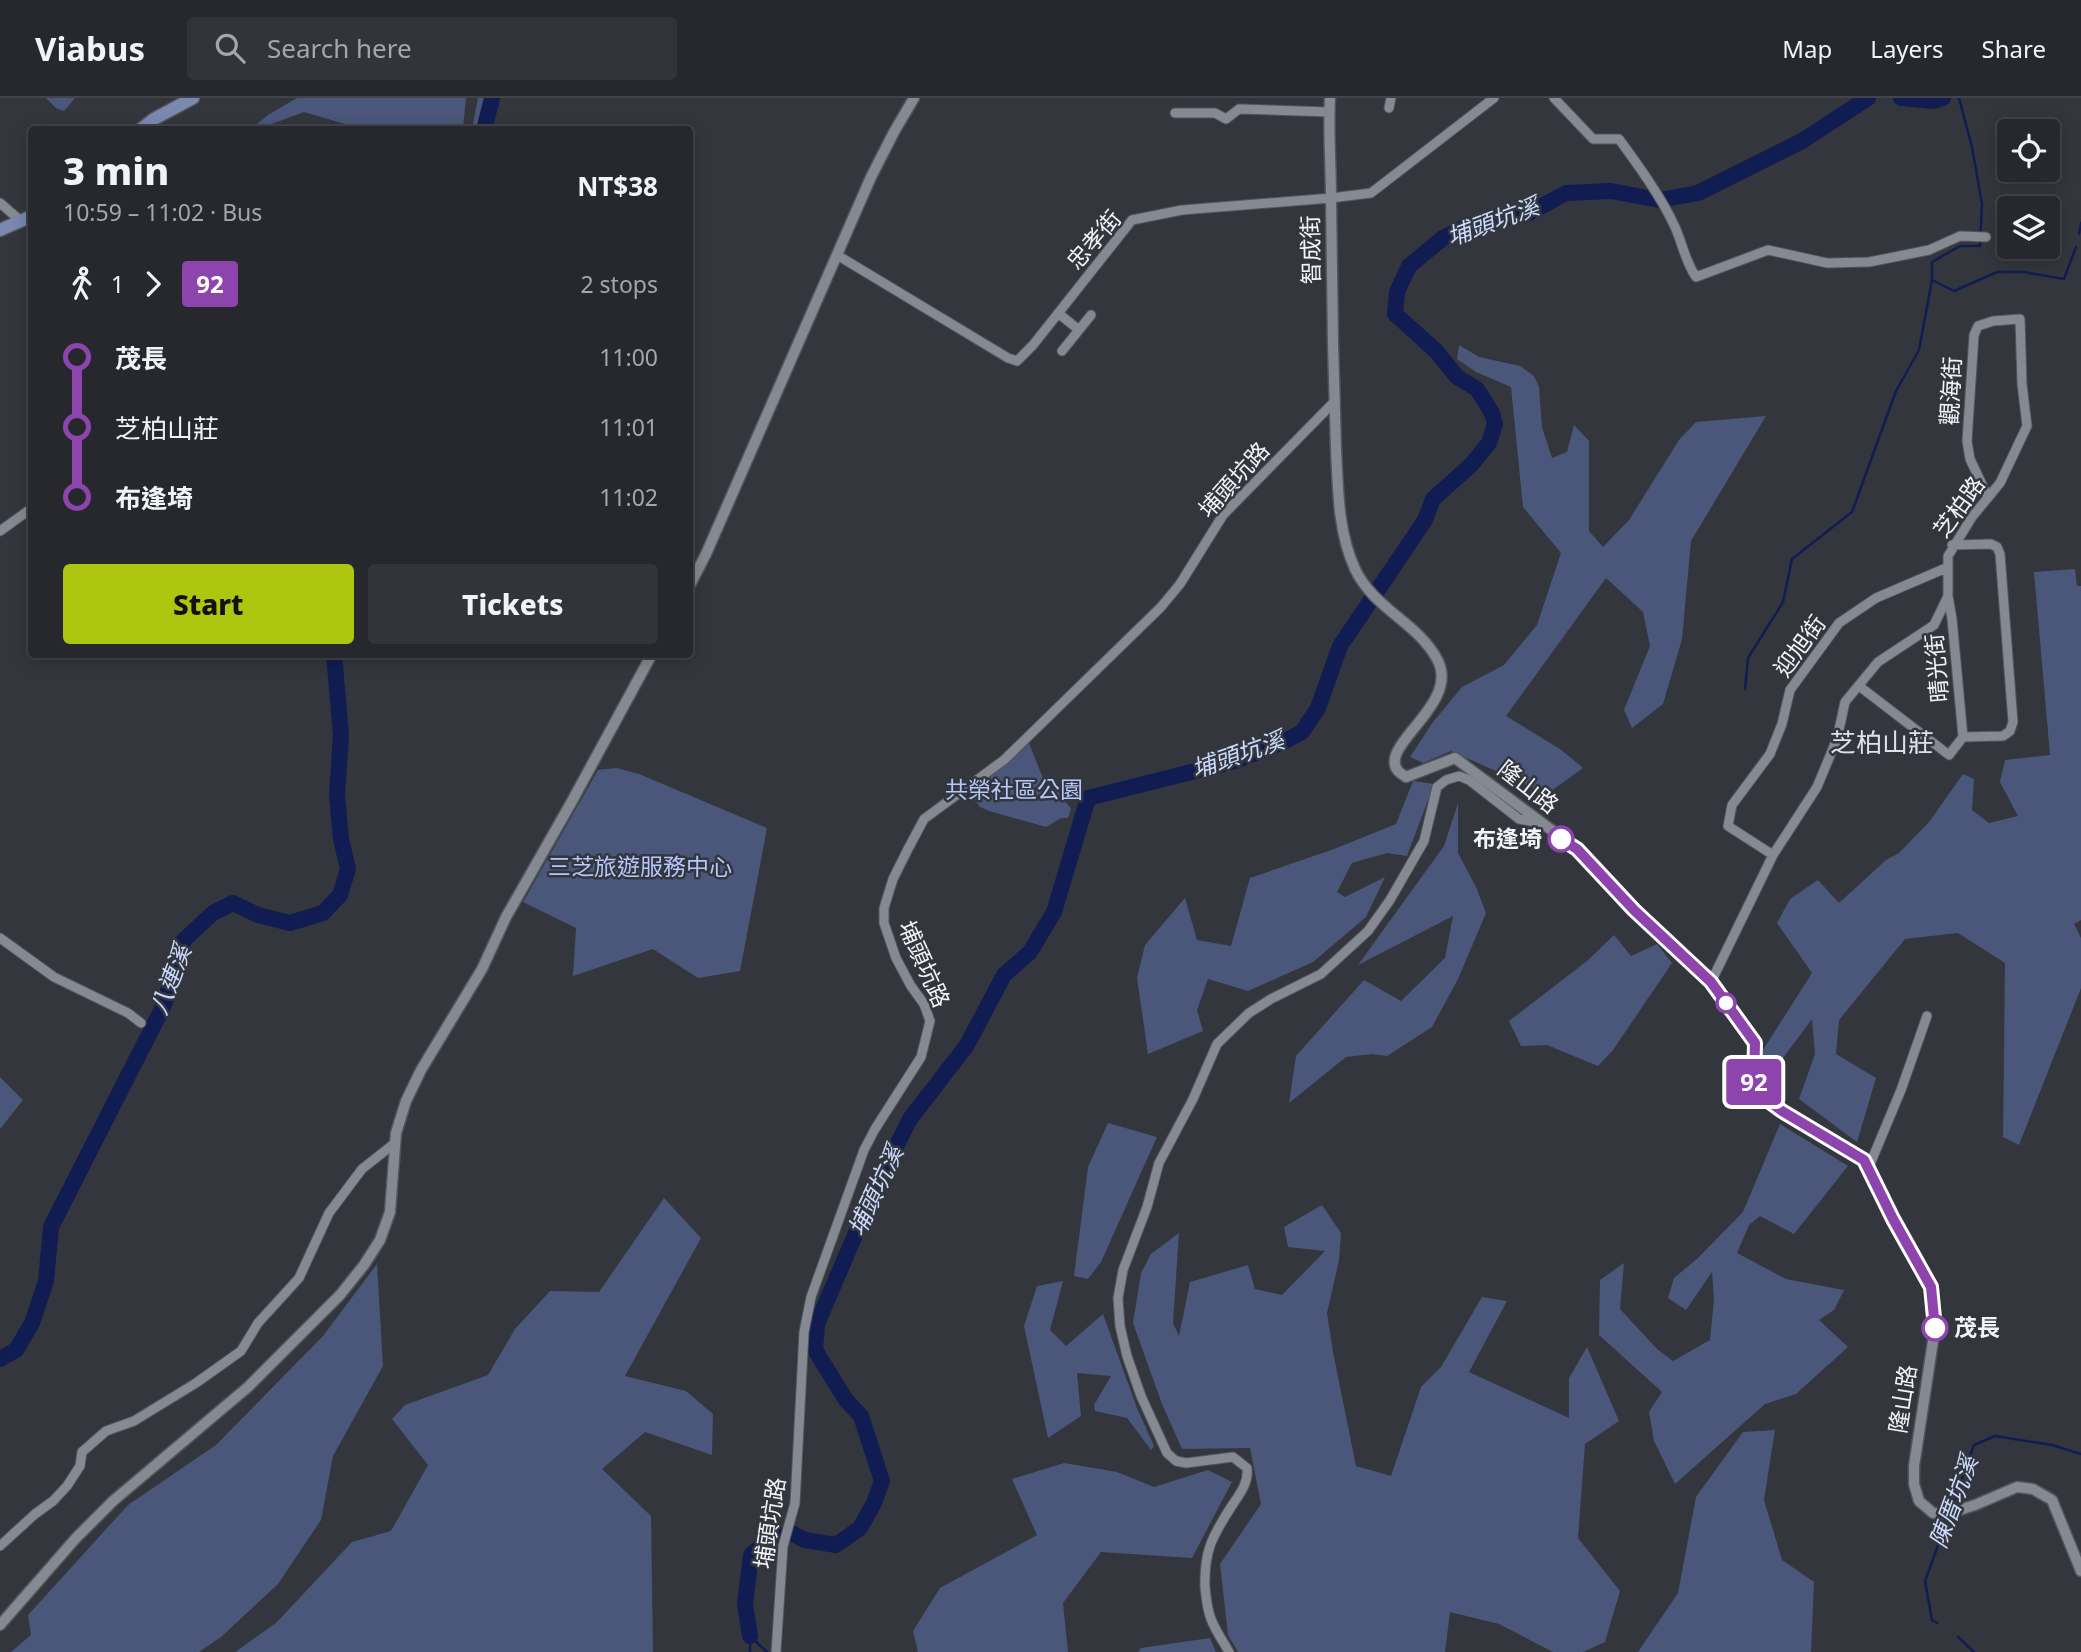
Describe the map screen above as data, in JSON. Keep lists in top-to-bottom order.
{
  "streets": {
    "street": [
      "忠孝街",
      "智成街",
      "觀海街",
      "埔頭坑路",
      "芝柏路",
      "迎旭街",
      "晴光街",
      "隆山路"
    ]
  },
  "crossings": [
    ["忠孝街", "智成街"],
    ["智成街", "埔頭坑路"],
    ["智成街", "隆山路"],
    ["觀海街", "芝柏路"],
    ["埔頭坑路", "隆山路"],
    ["芝柏路", "迎旭街"],
    ["芝柏路", "晴光街"]
  ],
  "districts": ["芝柏山莊"],
  "water": ["埔頭坑溪", "八連溪", "陳厝坑溪"],
  "parks": ["共榮社區公園", "三芝旅遊服務中心"],
  "places": ["布逢埼", "茂長"],
  "lines": ["bus line 92"],
  "page": {
    "header": "Viabus",
    "search": "Search here",
    "nav": ["Map", "Layers", "Share"],
    "on_map": "92",
    "heading": ["3 min", "10:59 – 11:02 · Bus", "NT$38"],
    "legs": ["1", "92", "2 stops"],
    "list": [
      {
        "name": "茂長",
        "value": "11:00"
      },
      {
        "name": "芝柏山莊",
        "value": "11:01"
      },
      {
        "name": "布逢埼",
        "value": "11:02"
      }
    ],
    "buttons": ["Start", "Tickets"]
  }
}
